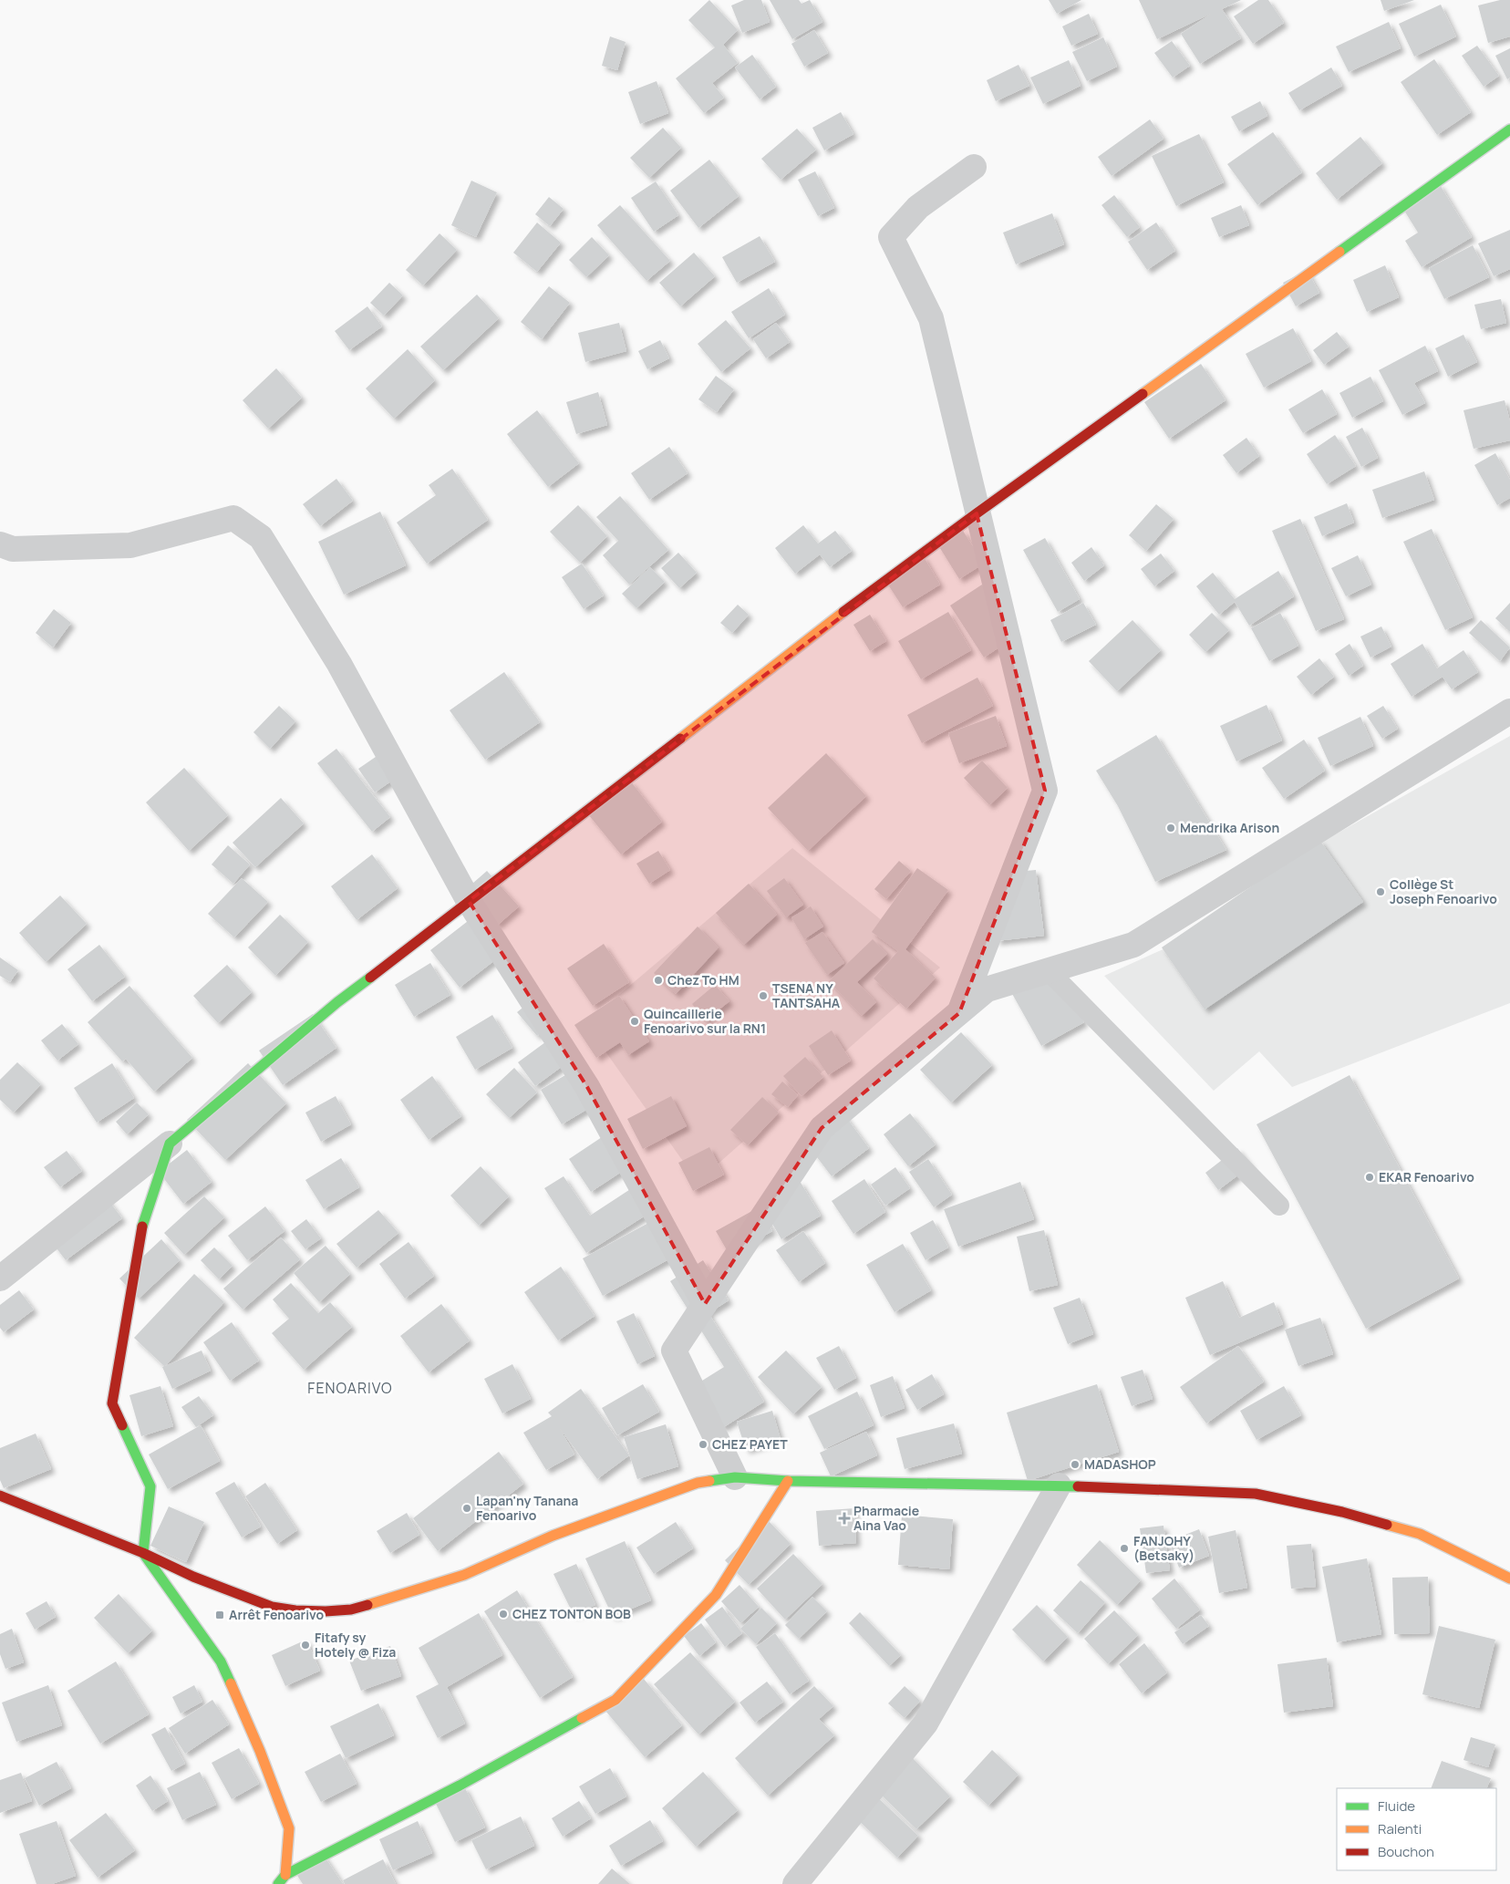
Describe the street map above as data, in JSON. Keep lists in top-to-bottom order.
{
  "districts": ["FENOARIVO"],
  "places": {
    "other": [
      "Mendrika Arison",
      "Collège St Joseph Fenoarivo",
      "Chez To HM",
      "TSENA NY TANTSAHA",
      "Quincaillerie Fenoarivo sur la RN1",
      "EKAR Fenoarivo",
      "CHEZ PAYET",
      "MADASHOP",
      "Lapan'ny Tanana Fenoarivo",
      "FANJOHY (Betsaky)",
      "CHEZ TONTON BOB",
      "Fitafy sy Hotely @ Fiza"
    ],
    "health": ["Pharmacie Aina Vao"],
    "transit": ["Arrêt Fenoarivo"]
  },
  "legend": ["Fluide", "Ralenti", "Bouchon"]
}
